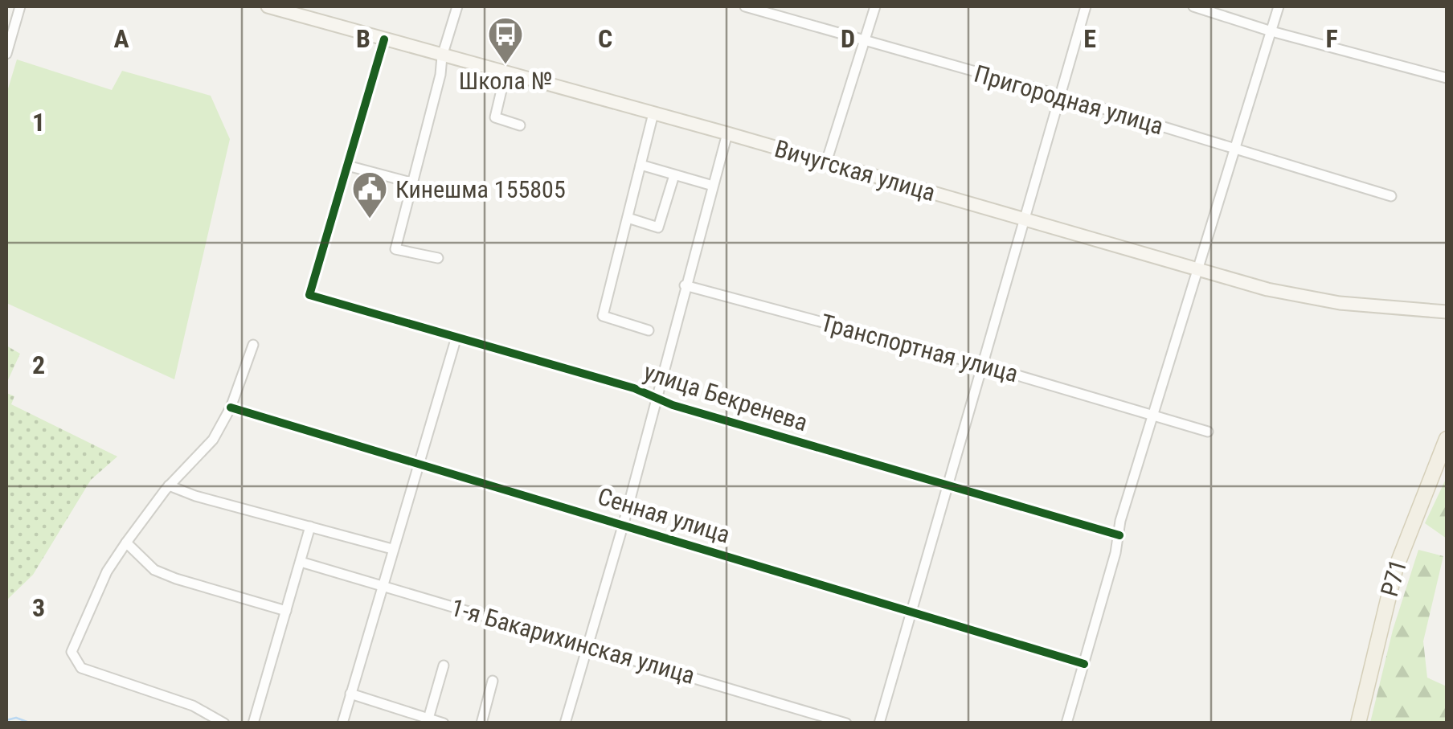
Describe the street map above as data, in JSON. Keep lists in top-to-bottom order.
{
  "streets": {
    "main road": ["Вичугская улица", "Р71"],
    "street": [
      "Пригородная улица",
      "Транспортная улица",
      "улица Бекренева",
      "Сенная улица",
      "1-я Бакарихинская улица"
    ]
  },
  "places": {
    "bus stop": ["Школа №"],
    "public building": ["Кинешма 155805"]
  },
  "grid": {
    "columns": [
      "A",
      "B",
      "C",
      "D",
      "E",
      "F"
    ],
    "rows": ["1", "2", "3"]
  }
}
